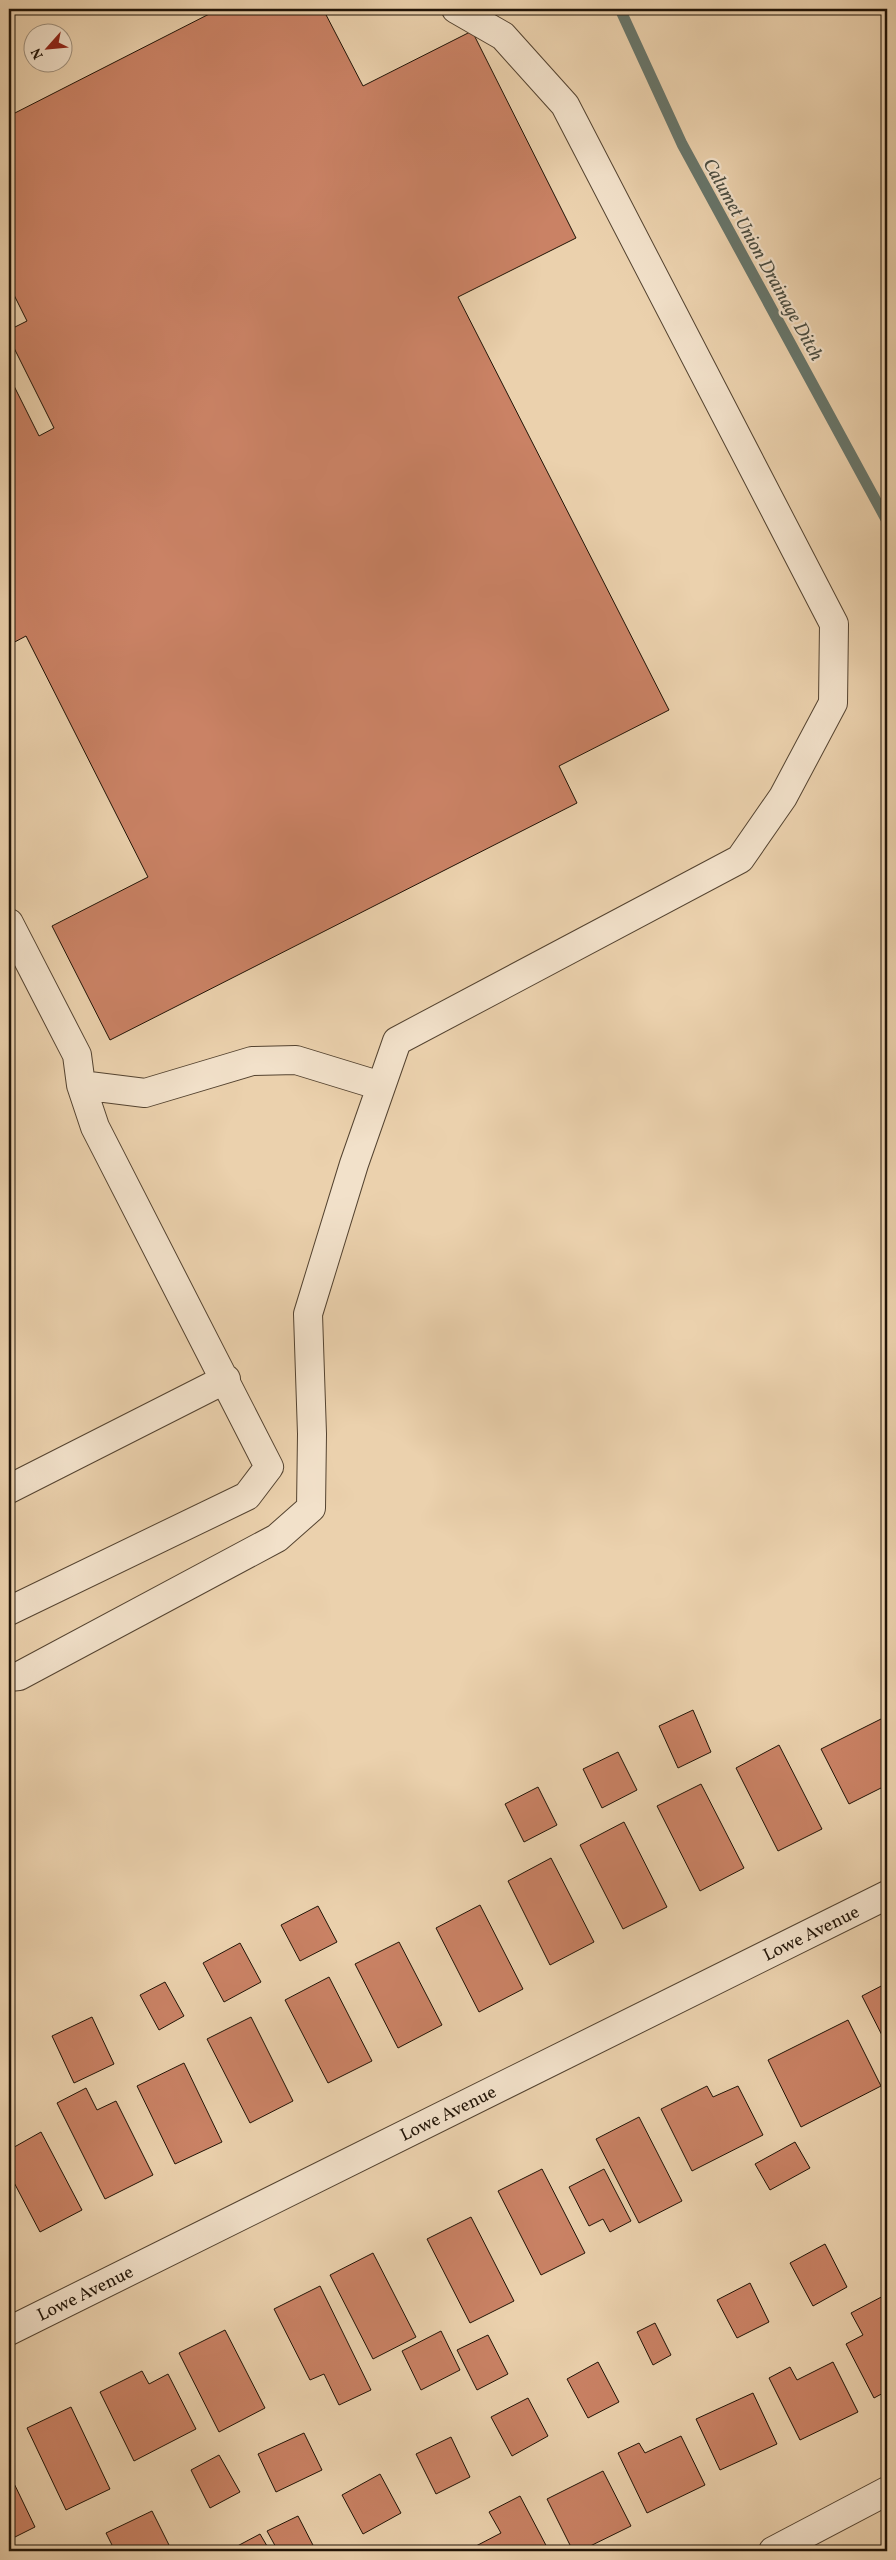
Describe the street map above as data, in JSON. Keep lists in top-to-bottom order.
{
  "streets": {
    "street": ["Lowe Avenue"]
  },
  "water": ["Calumet Union Drainage Ditch"],
  "north": "bottom left"
}
